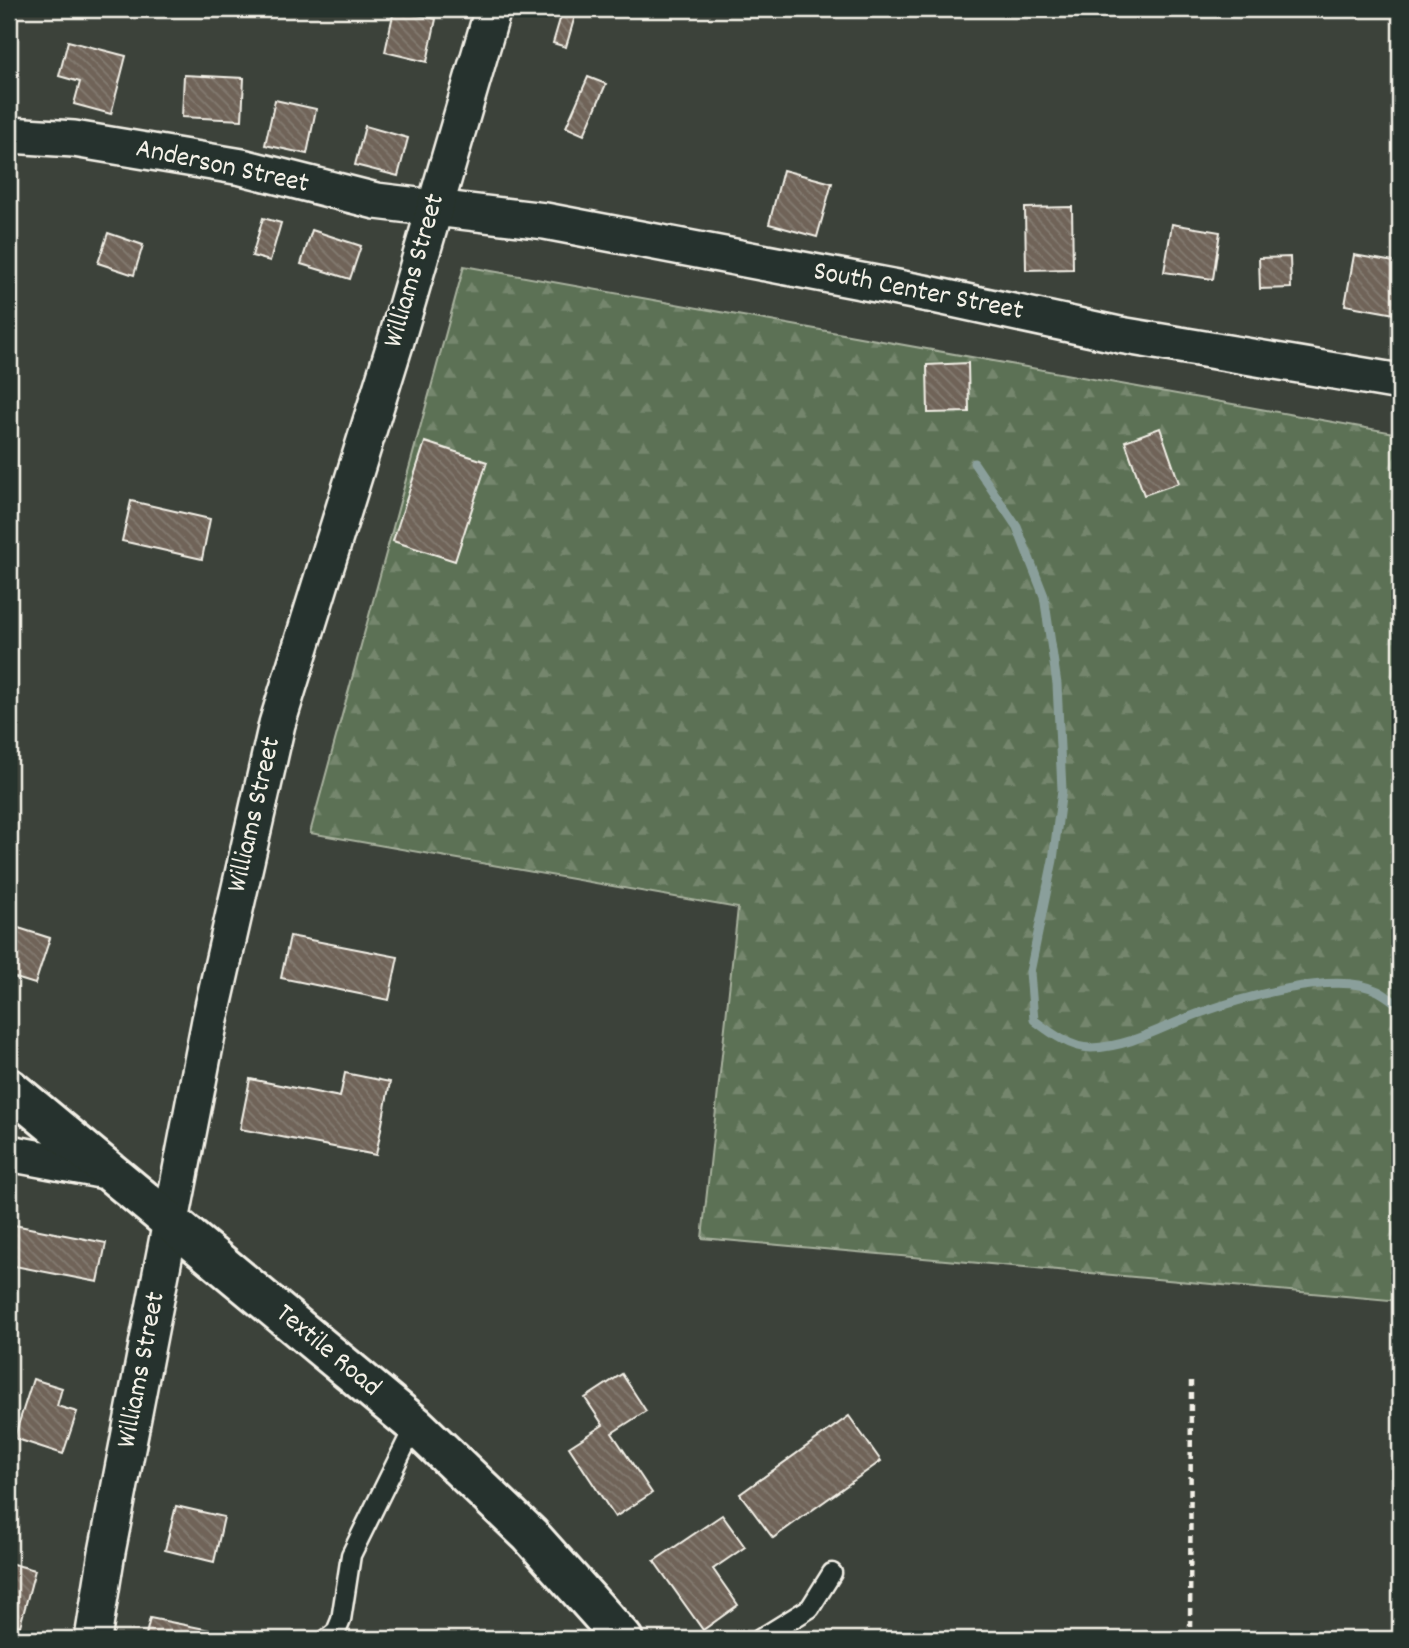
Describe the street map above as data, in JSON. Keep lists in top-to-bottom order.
{
  "streets": {
    "street": [
      "Anderson Street",
      "Williams Street",
      "South Center Street",
      "Textile Road"
    ]
  },
  "crossings": [
    ["Anderson Street", "Williams Street"],
    ["Anderson Street", "South Center Street"],
    ["Williams Street", "South Center Street"],
    ["Williams Street", "Textile Road"]
  ]
}
